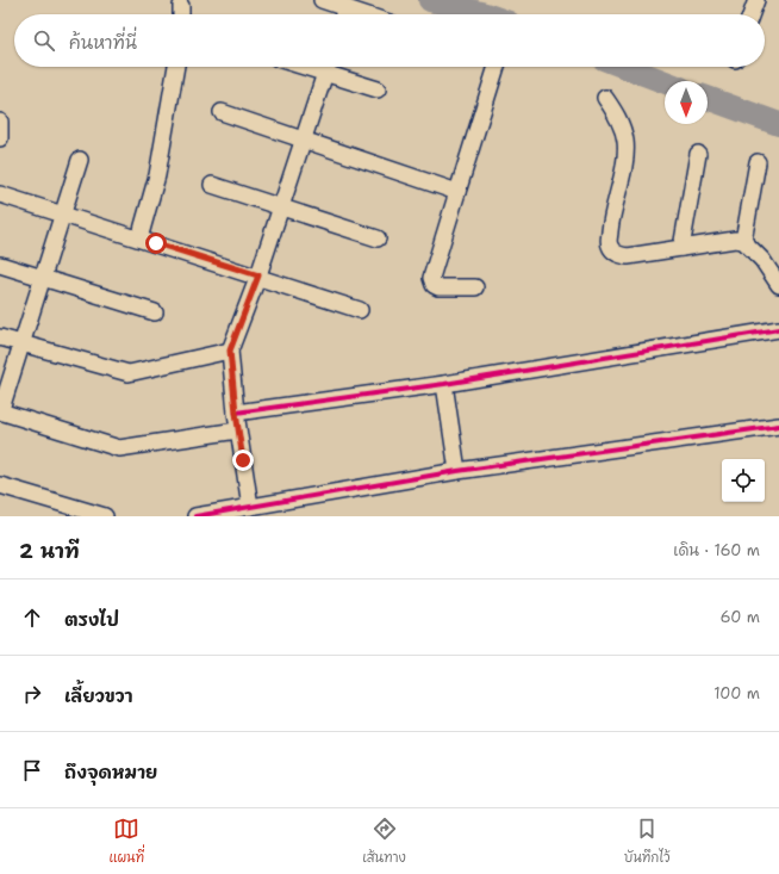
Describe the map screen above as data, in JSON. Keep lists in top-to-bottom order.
{
  "north": "bottom",
  "page": {
    "search": "ค้นหาที่นี่",
    "heading": ["2 นาที", "เดิน · 160 m"],
    "list": [
      ["ตรงไป", "60 m"],
      ["เลี้ยวขวา", "100 m"],
      "ถึงจุดหมาย"
    ],
    "nav": ["แผนที่", "เส้นทาง", "บันทึกไว้"]
  }
}
